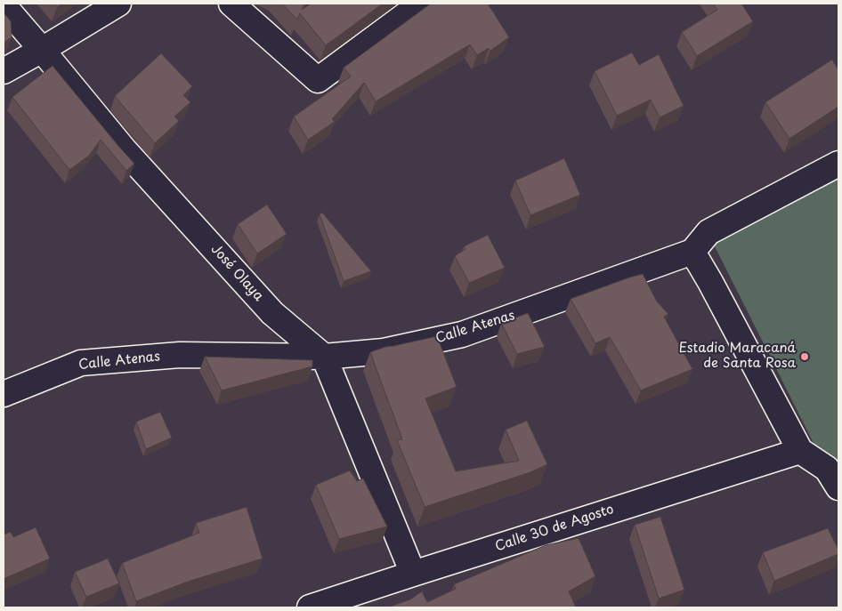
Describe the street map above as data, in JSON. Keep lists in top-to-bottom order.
{
  "streets": {
    "street": ["José Olaya", "Calle Atenas", "Calle 30 de Agosto"]
  },
  "crossings": [
    ["José Olaya", "Calle Atenas"],
    ["José Olaya", "Calle 30 de Agosto"]
  ],
  "places": ["Estadio Maracaná de Santa Rosa"]
}
